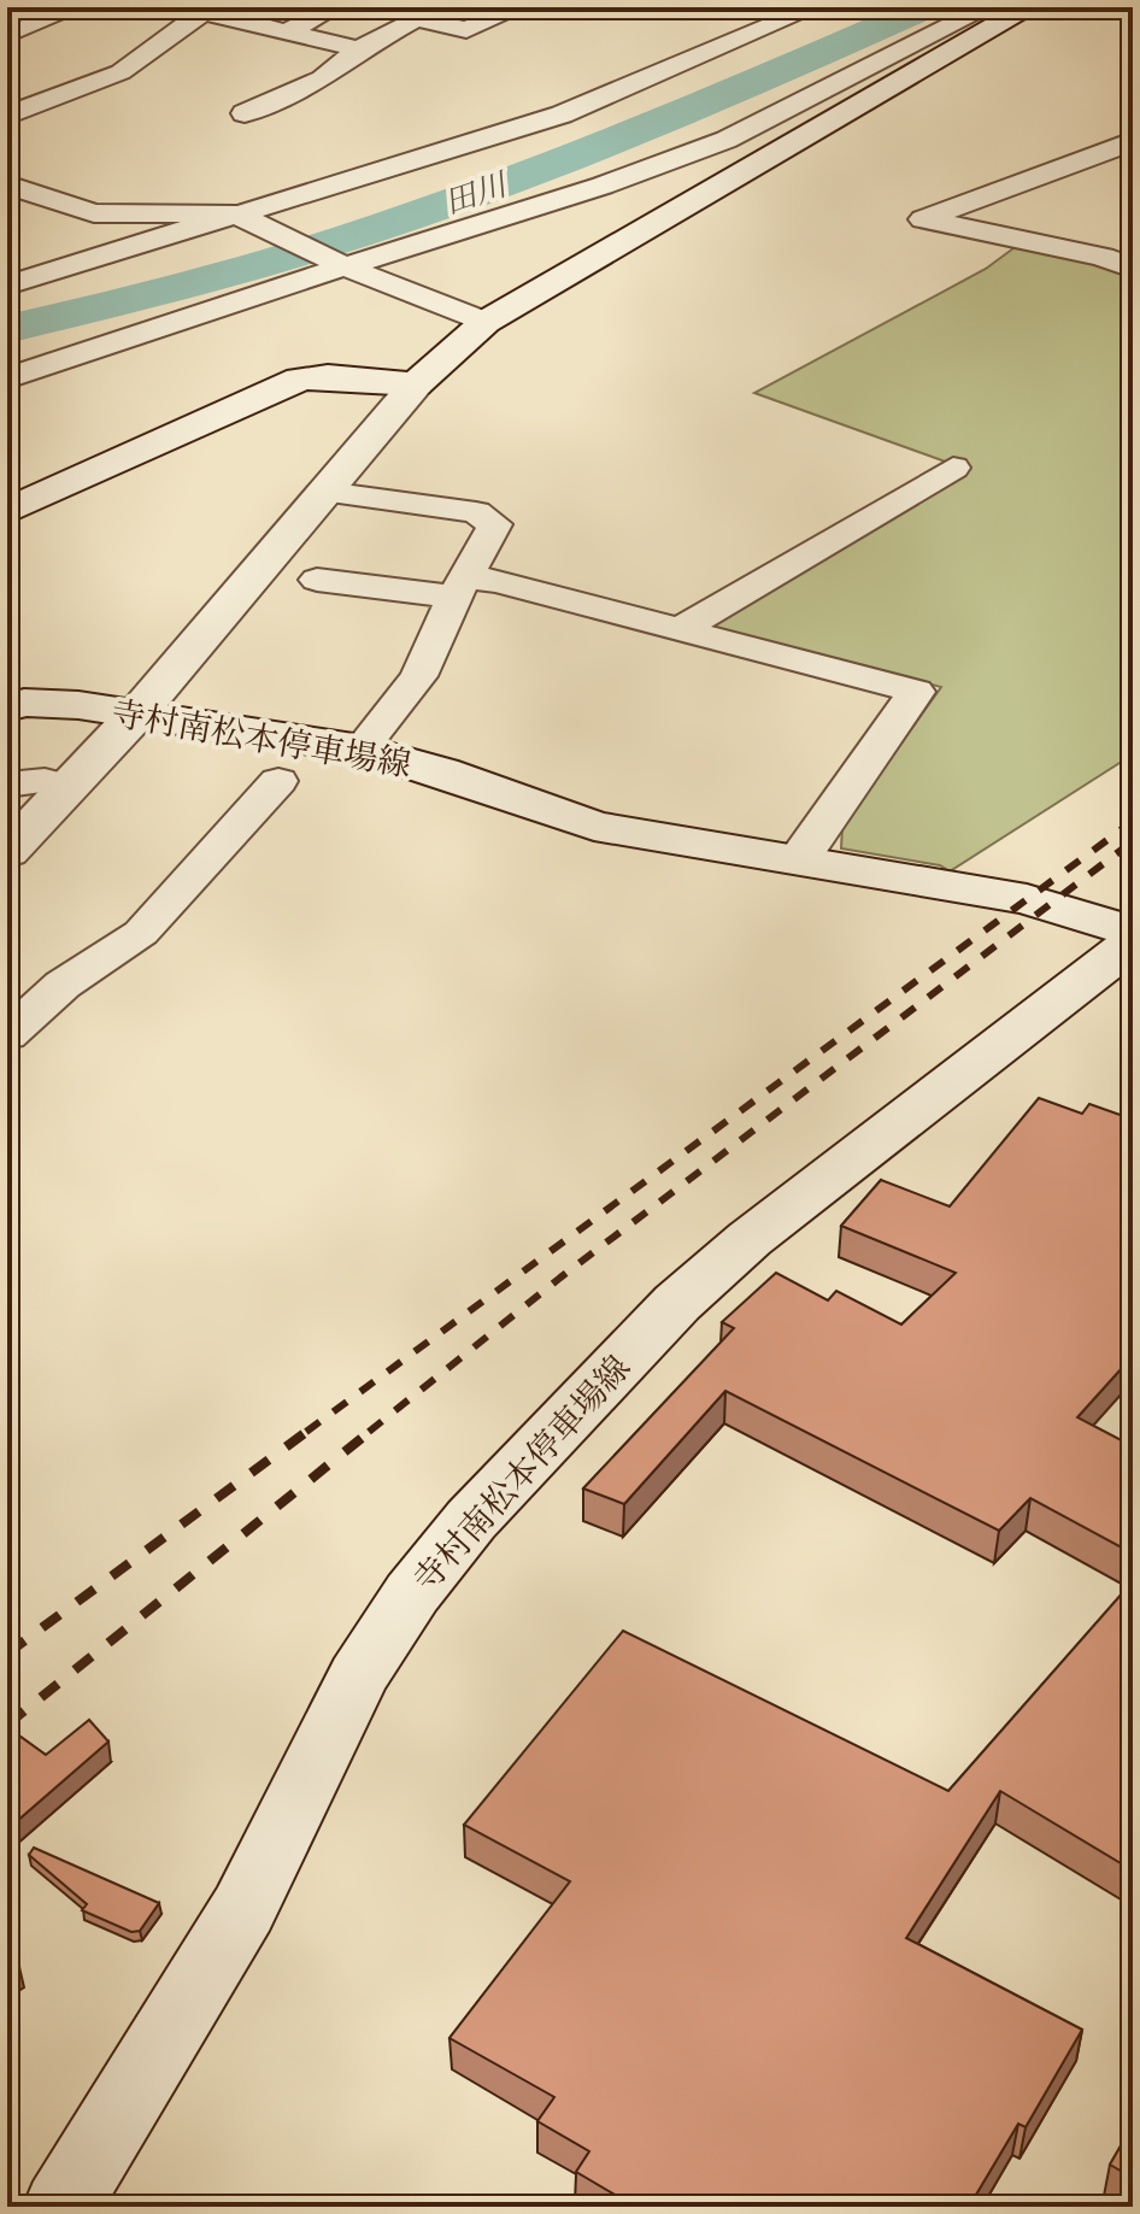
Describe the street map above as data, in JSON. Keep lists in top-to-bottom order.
{
  "streets": {
    "main road": ["寺村南松本停車場線"]
  },
  "water": ["田川"]
}
